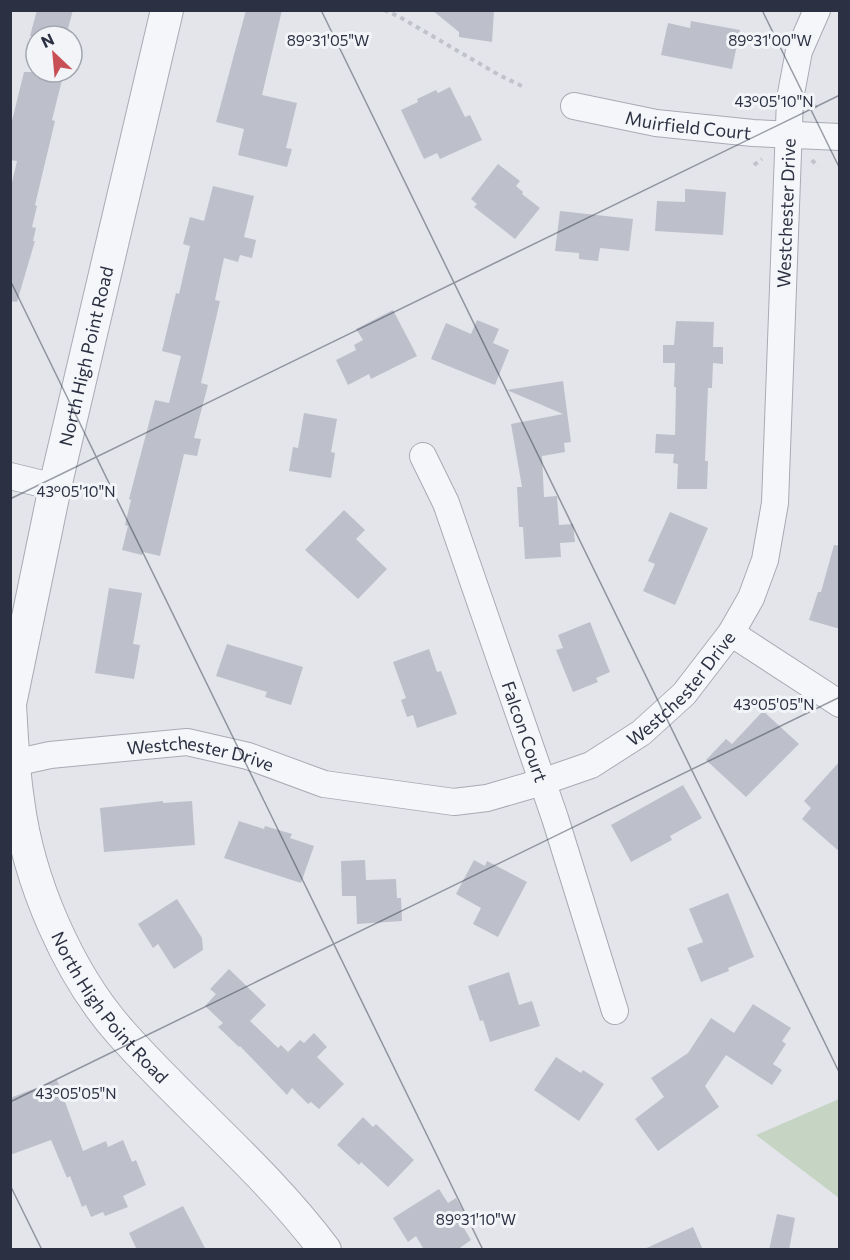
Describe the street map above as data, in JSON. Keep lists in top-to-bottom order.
{
  "streets": {
    "street": [
      "Muirfield Court",
      "Westchester Drive",
      "North High Point Road",
      "Falcon Court"
    ]
  },
  "crossings": [
    ["Muirfield Court", "Westchester Drive"],
    ["Westchester Drive", "North High Point Road"],
    ["Westchester Drive", "Falcon Court"]
  ],
  "north": "top left",
  "coordinates": [
    "89°31'05\"W",
    "89°31'00\"W",
    "43°05'10\"N",
    "43°05'05\"N",
    "89°31'10\"W"
  ]
}
